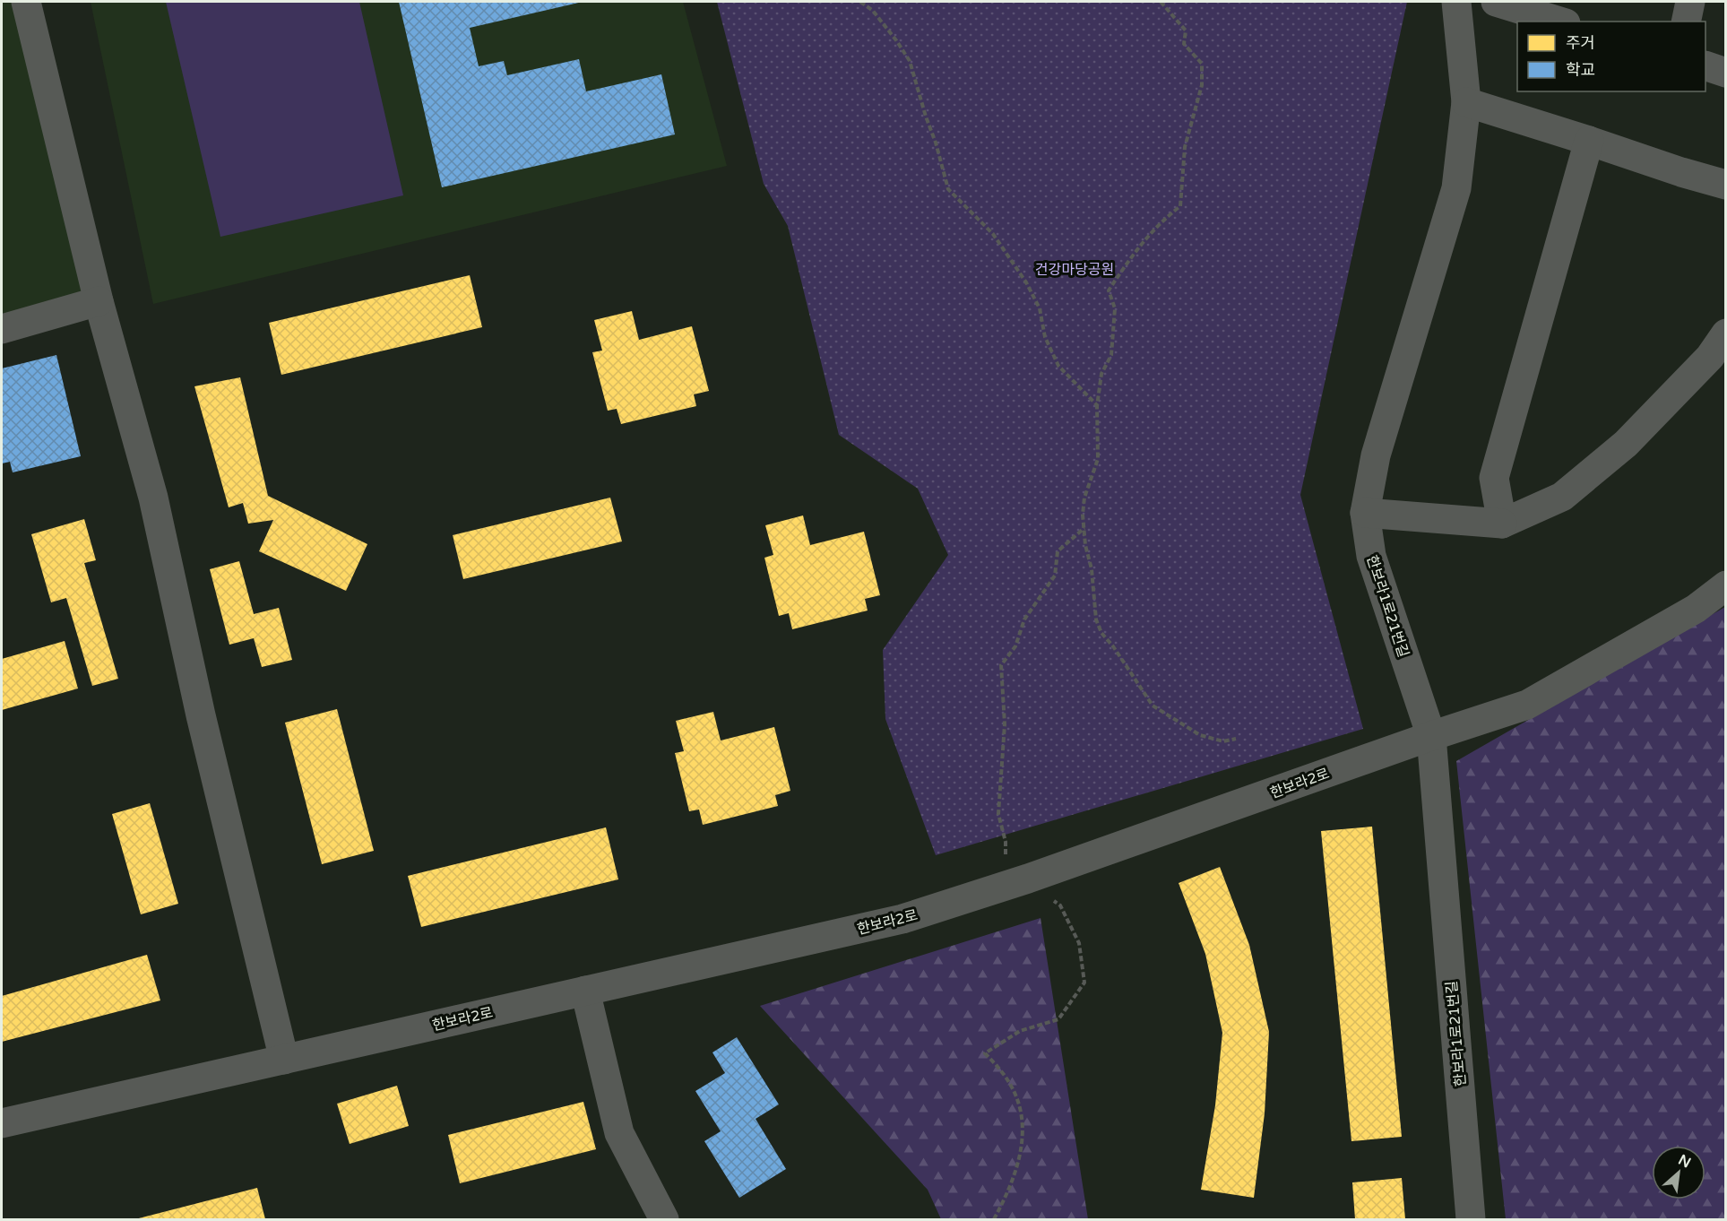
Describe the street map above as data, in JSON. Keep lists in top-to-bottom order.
{
  "streets": {
    "street": ["한보라1로21번길", "한보라2로"]
  },
  "crossings": [
    ["한보라1로21번길", "한보라2로"]
  ],
  "parks": ["건강마당공원"],
  "legend": ["주거", "학교"],
  "north": "top right"
}
